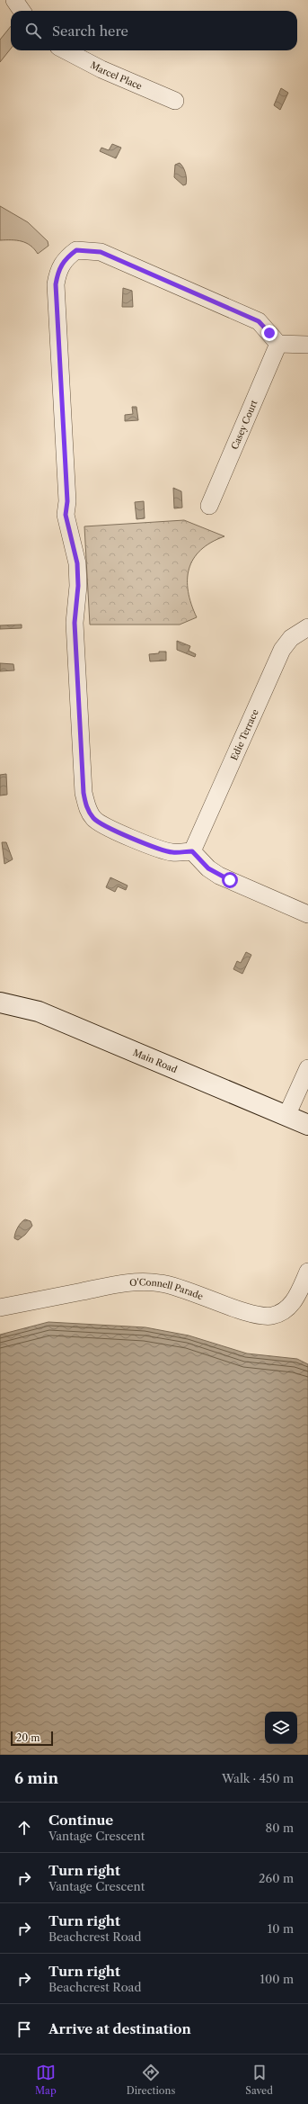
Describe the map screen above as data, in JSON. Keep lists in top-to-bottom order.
{
  "streets": {
    "main road": ["Main Road"],
    "street": [
      "Marcel Place",
      "Casey Court",
      "Edie Terrace",
      "O'Connell Parade"
    ]
  },
  "scale_bar": "20 m",
  "page": {
    "search": "Search here",
    "scale": "20 m",
    "heading": ["6 min", "Walk · 450 m"],
    "list": [
      ["Continue", "Vantage Crescent", "80 m"],
      ["Turn right", "Vantage Crescent", "260 m"],
      ["Turn right", "Beachcrest Road", "10 m"],
      ["Turn right", "Beachcrest Road", "100 m"],
      "Arrive at destination"
    ],
    "nav": ["Map", "Directions", "Saved"]
  }
}
